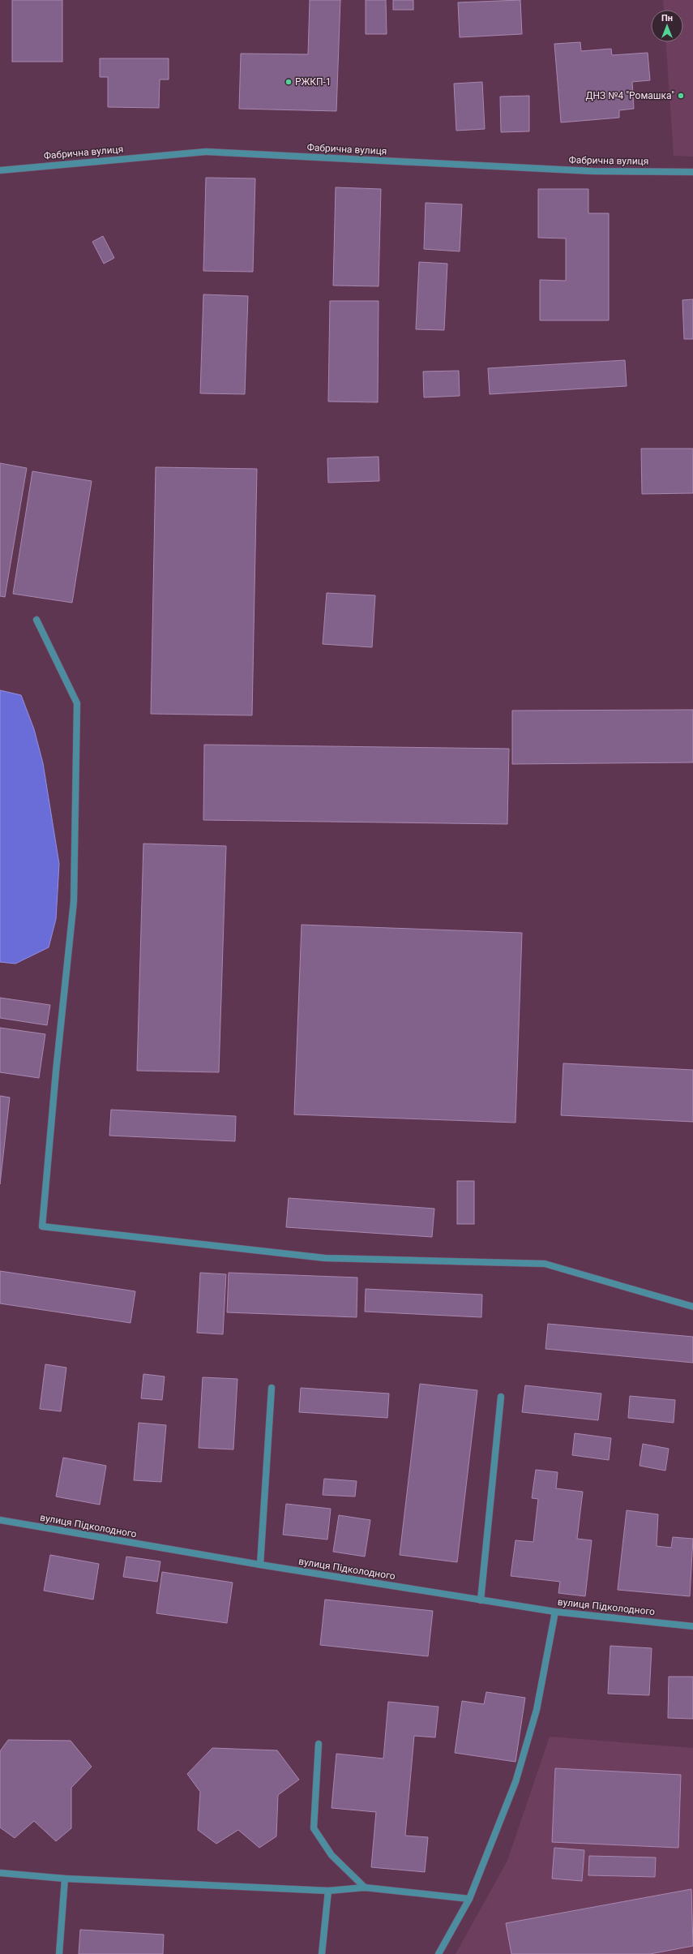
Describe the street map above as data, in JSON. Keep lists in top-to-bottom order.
{
  "streets": {
    "street": ["Фабрична вулиця", "вулиця Підколодного"]
  },
  "places": ["РЖКП-1", "ДНЗ №4 \"Ромашка\""],
  "north": "top"
}
